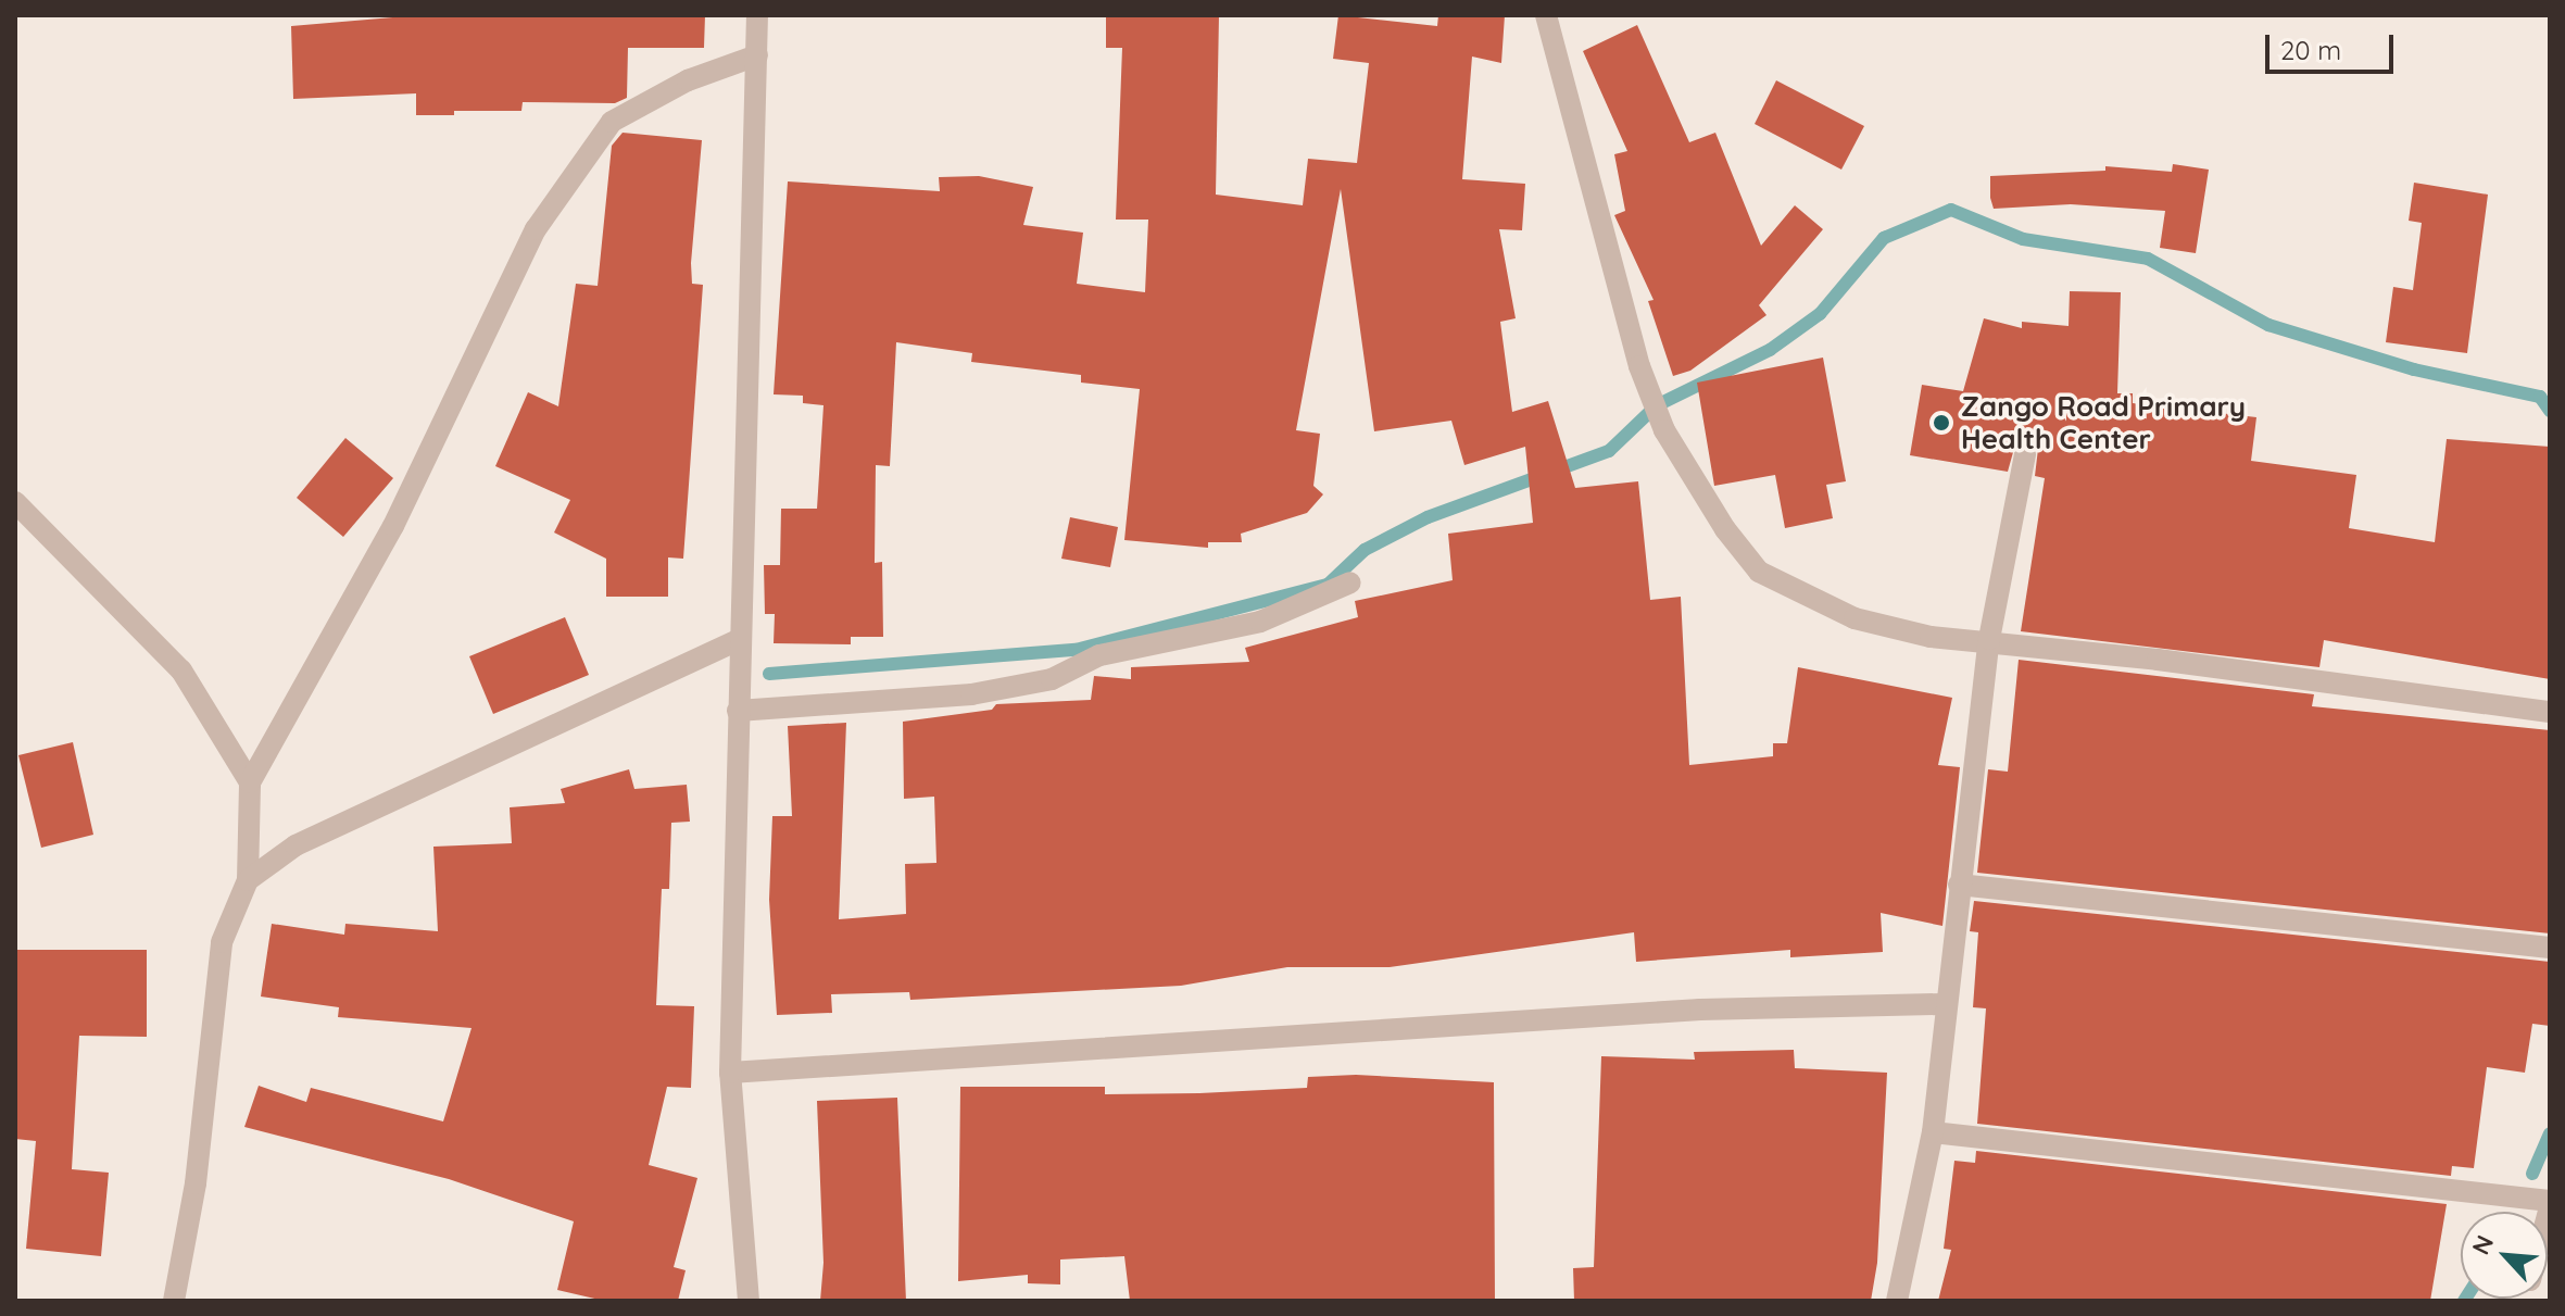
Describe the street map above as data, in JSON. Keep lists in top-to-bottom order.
{
  "places": ["Zango Road Primary Health Center"],
  "scale_bar": "20 m",
  "north": "top left"
}
